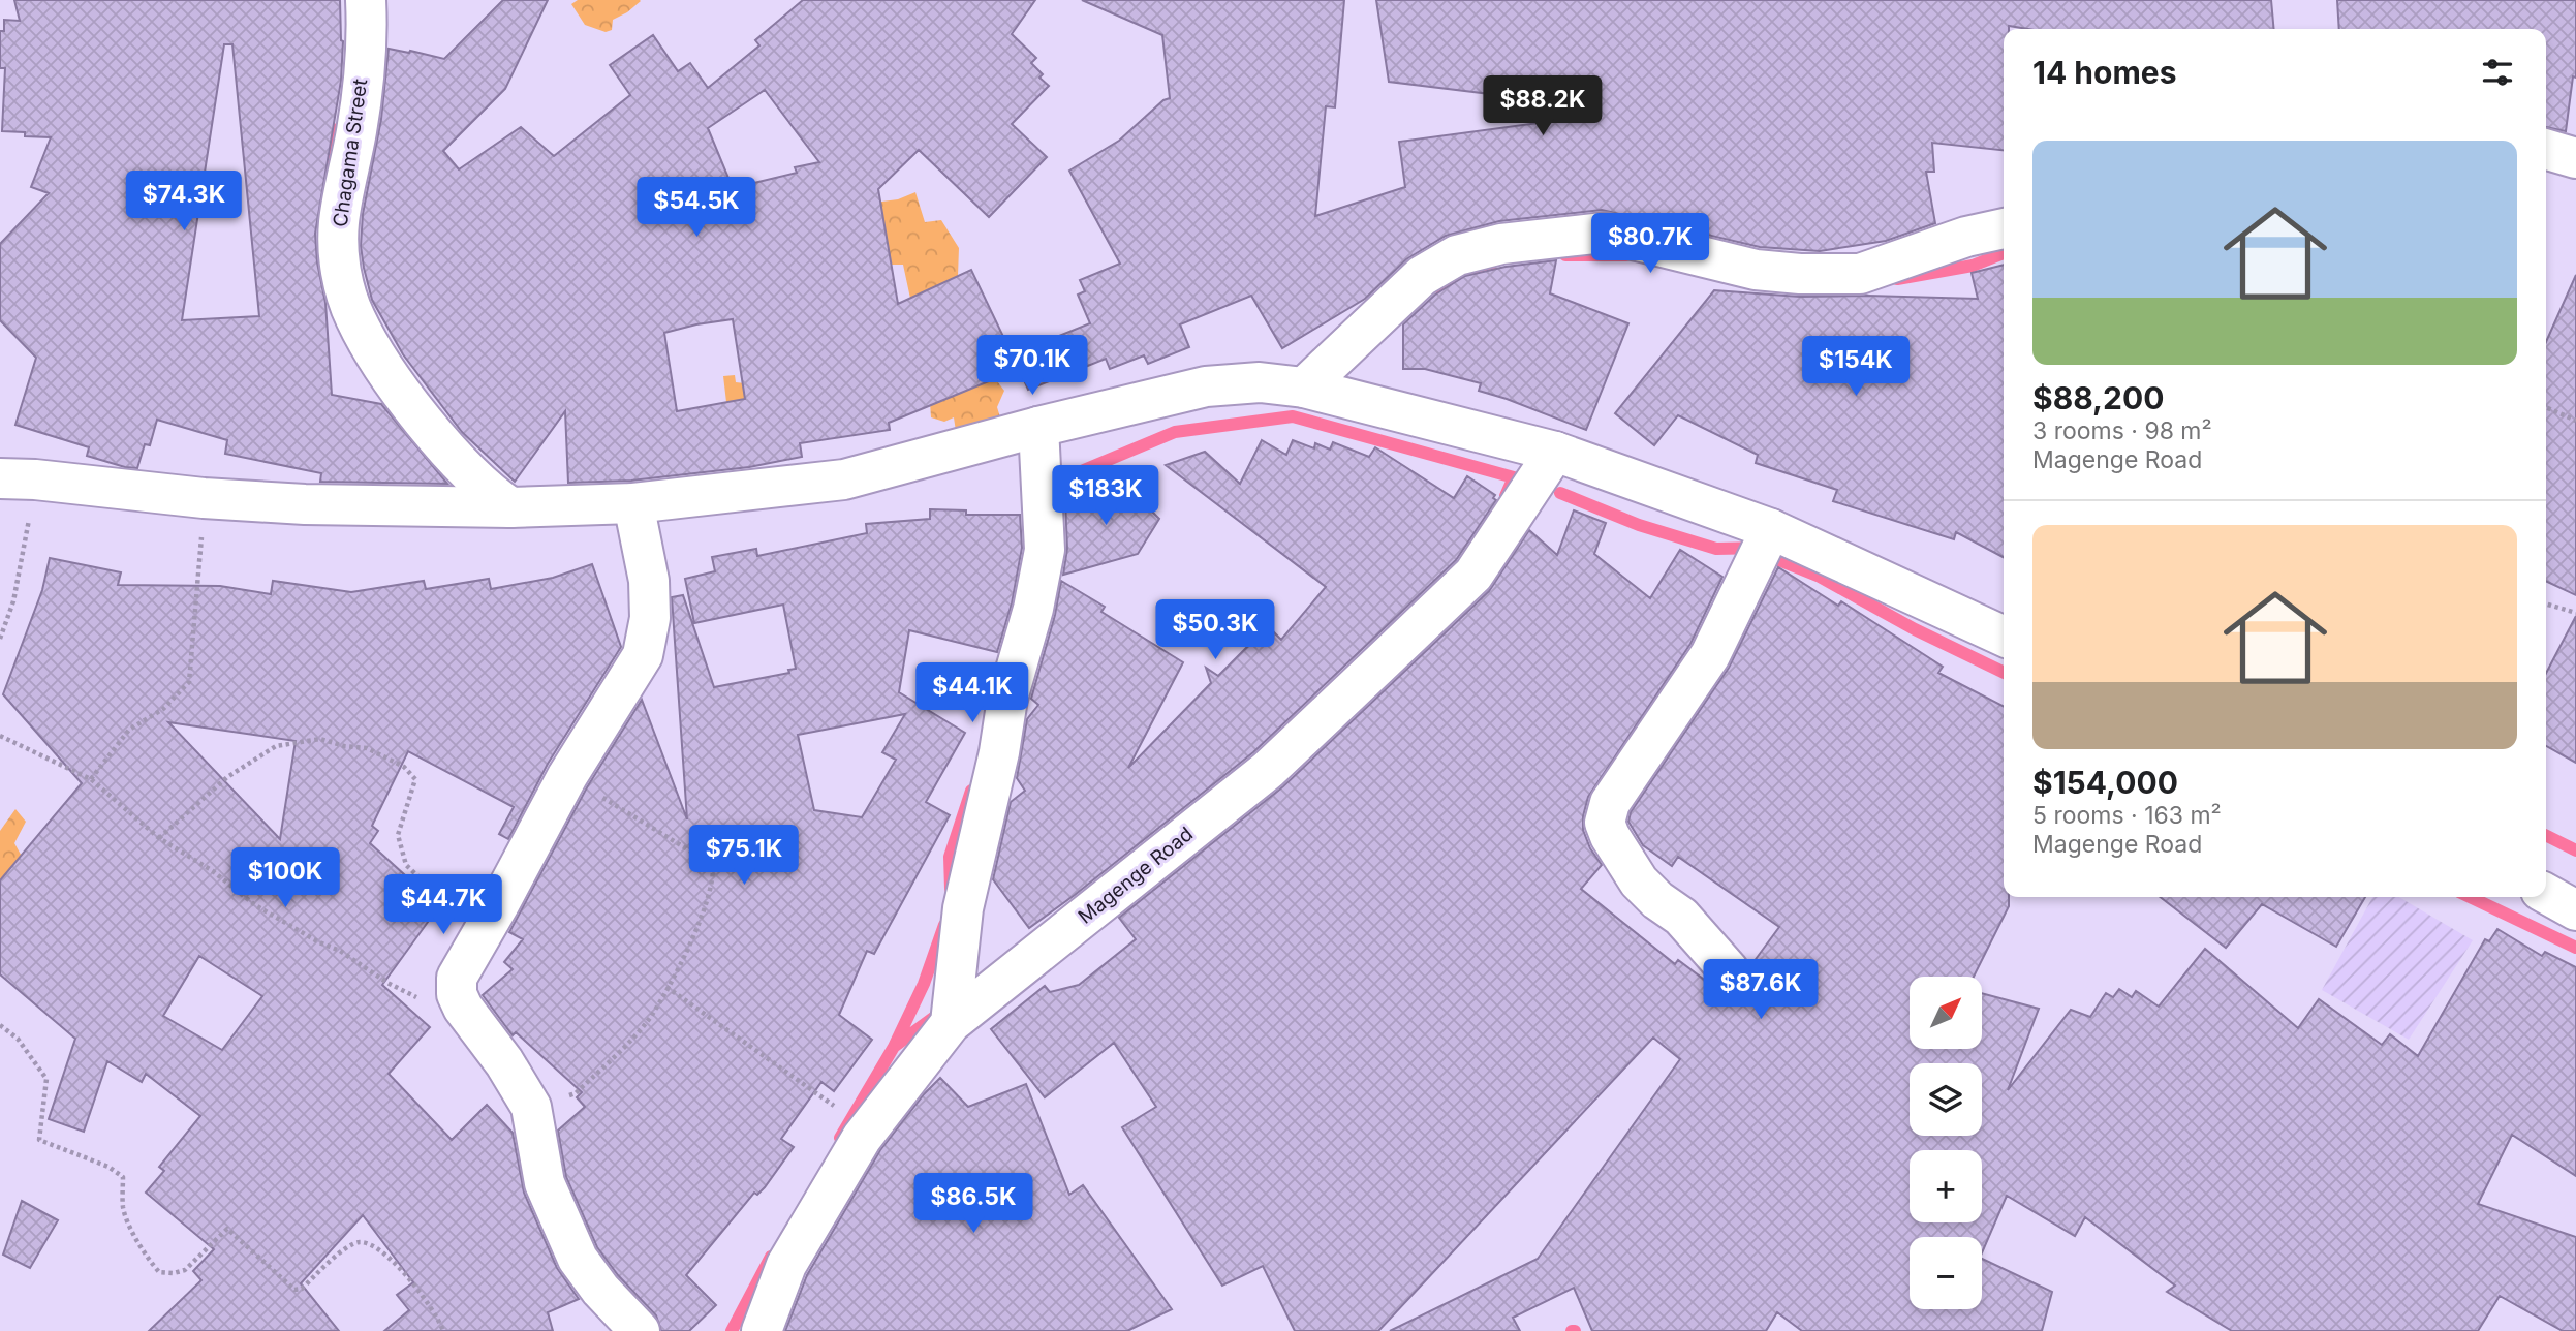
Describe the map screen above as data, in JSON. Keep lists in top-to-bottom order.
{
  "streets": {
    "street": ["Chagama Street", "Magenge Road"]
  },
  "north": "top right",
  "page": {
    "heading": "14 homes",
    "price": [
      "$88.2K",
      "$74.3K",
      "$54.5K",
      "$80.7K",
      "$70.1K",
      "$154K",
      "$183K",
      "$50.3K",
      "$44.1K",
      "$75.1K",
      "$100K",
      "$44.7K",
      "$87.6K",
      "$86.5K"
    ],
    "list": [
      {
        "name": "$88,200",
        "note": "3 rooms · 98 m² · Magenge Road"
      },
      {
        "name": "$154,000",
        "note": "5 rooms · 163 m² · Magenge Road"
      }
    ],
    "map_buttons": ["+", "−"]
  }
}
